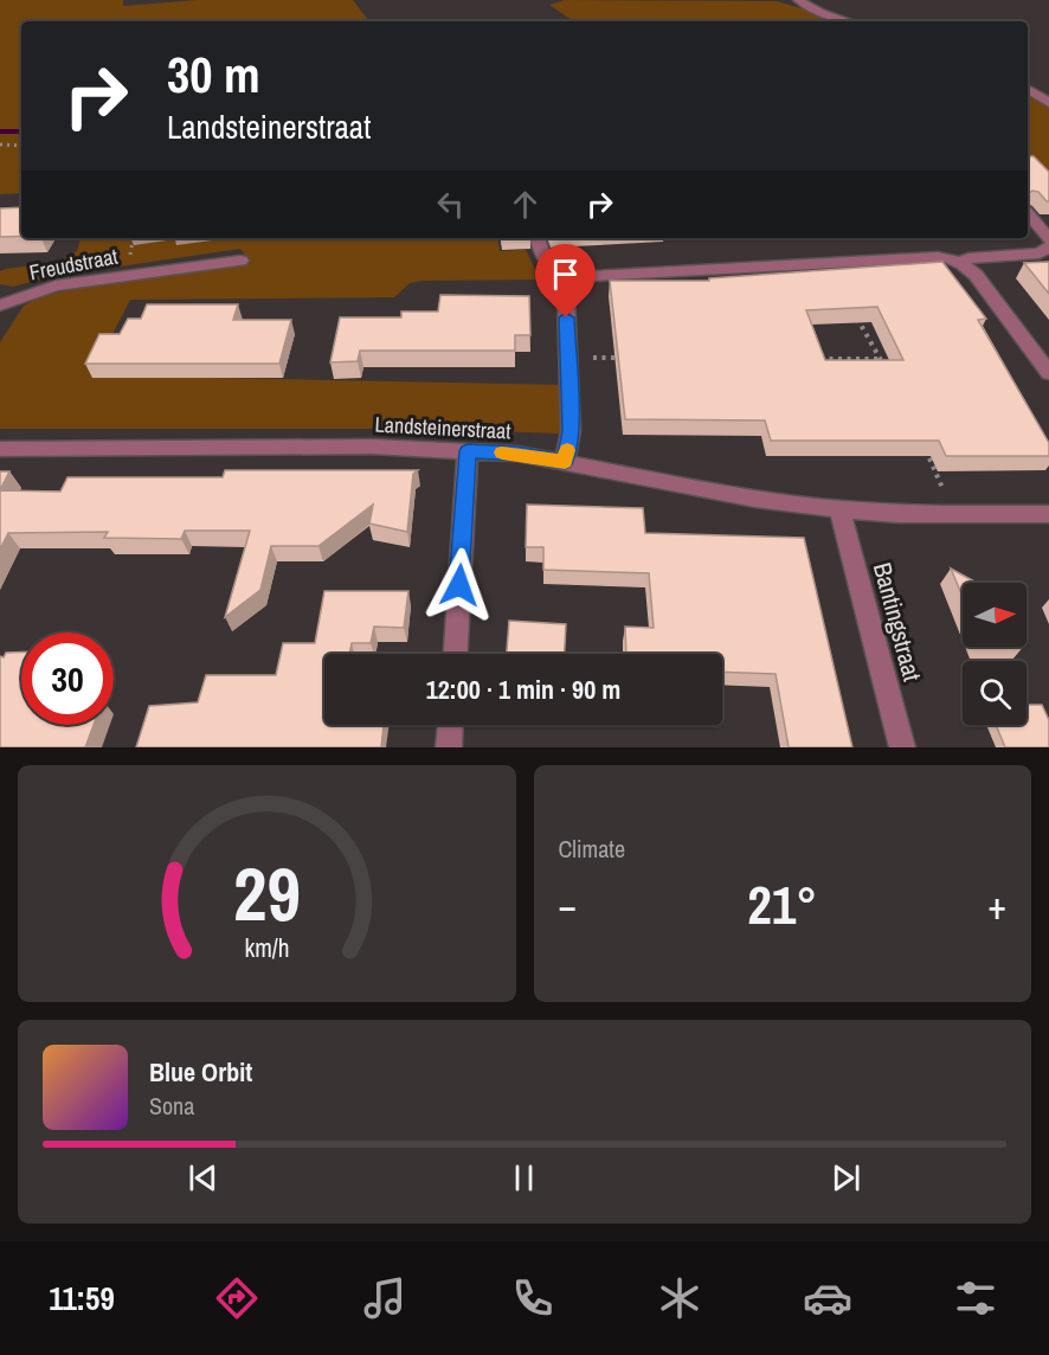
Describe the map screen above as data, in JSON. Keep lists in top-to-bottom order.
{
  "streets": {
    "street": ["Freudstraat", "Landsteinerstraat", "Bantingstraat"]
  },
  "crossings": [
    ["Landsteinerstraat", "Bantingstraat"]
  ],
  "north": "right",
  "page": {
    "turn": ["30 m", "Landsteinerstraat"],
    "limit": "30",
    "trip": "12:00 · 1 min · 90 m",
    "tile": "Climate",
    "heat": ["−", "21°", "+"],
    "song": ["Blue Orbit", "Sona"],
    "tabs": "11:59",
    "gauge": ["29", "km/h"]
  }
}
